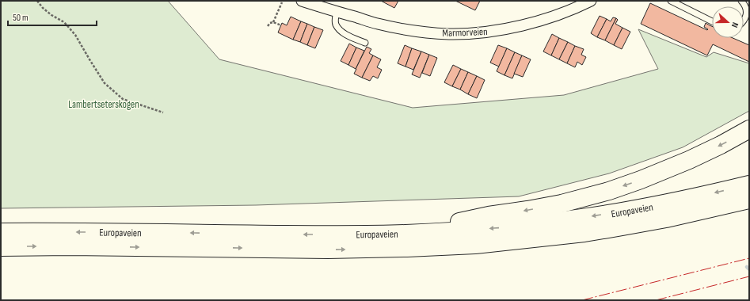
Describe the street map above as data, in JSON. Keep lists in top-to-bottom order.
{
  "streets": {
    "highway": ["Europaveien"],
    "street": ["Marmorveien"]
  },
  "parks": ["Lambertseterskogen"],
  "scale_bar": "50 m",
  "north": "right"
}
